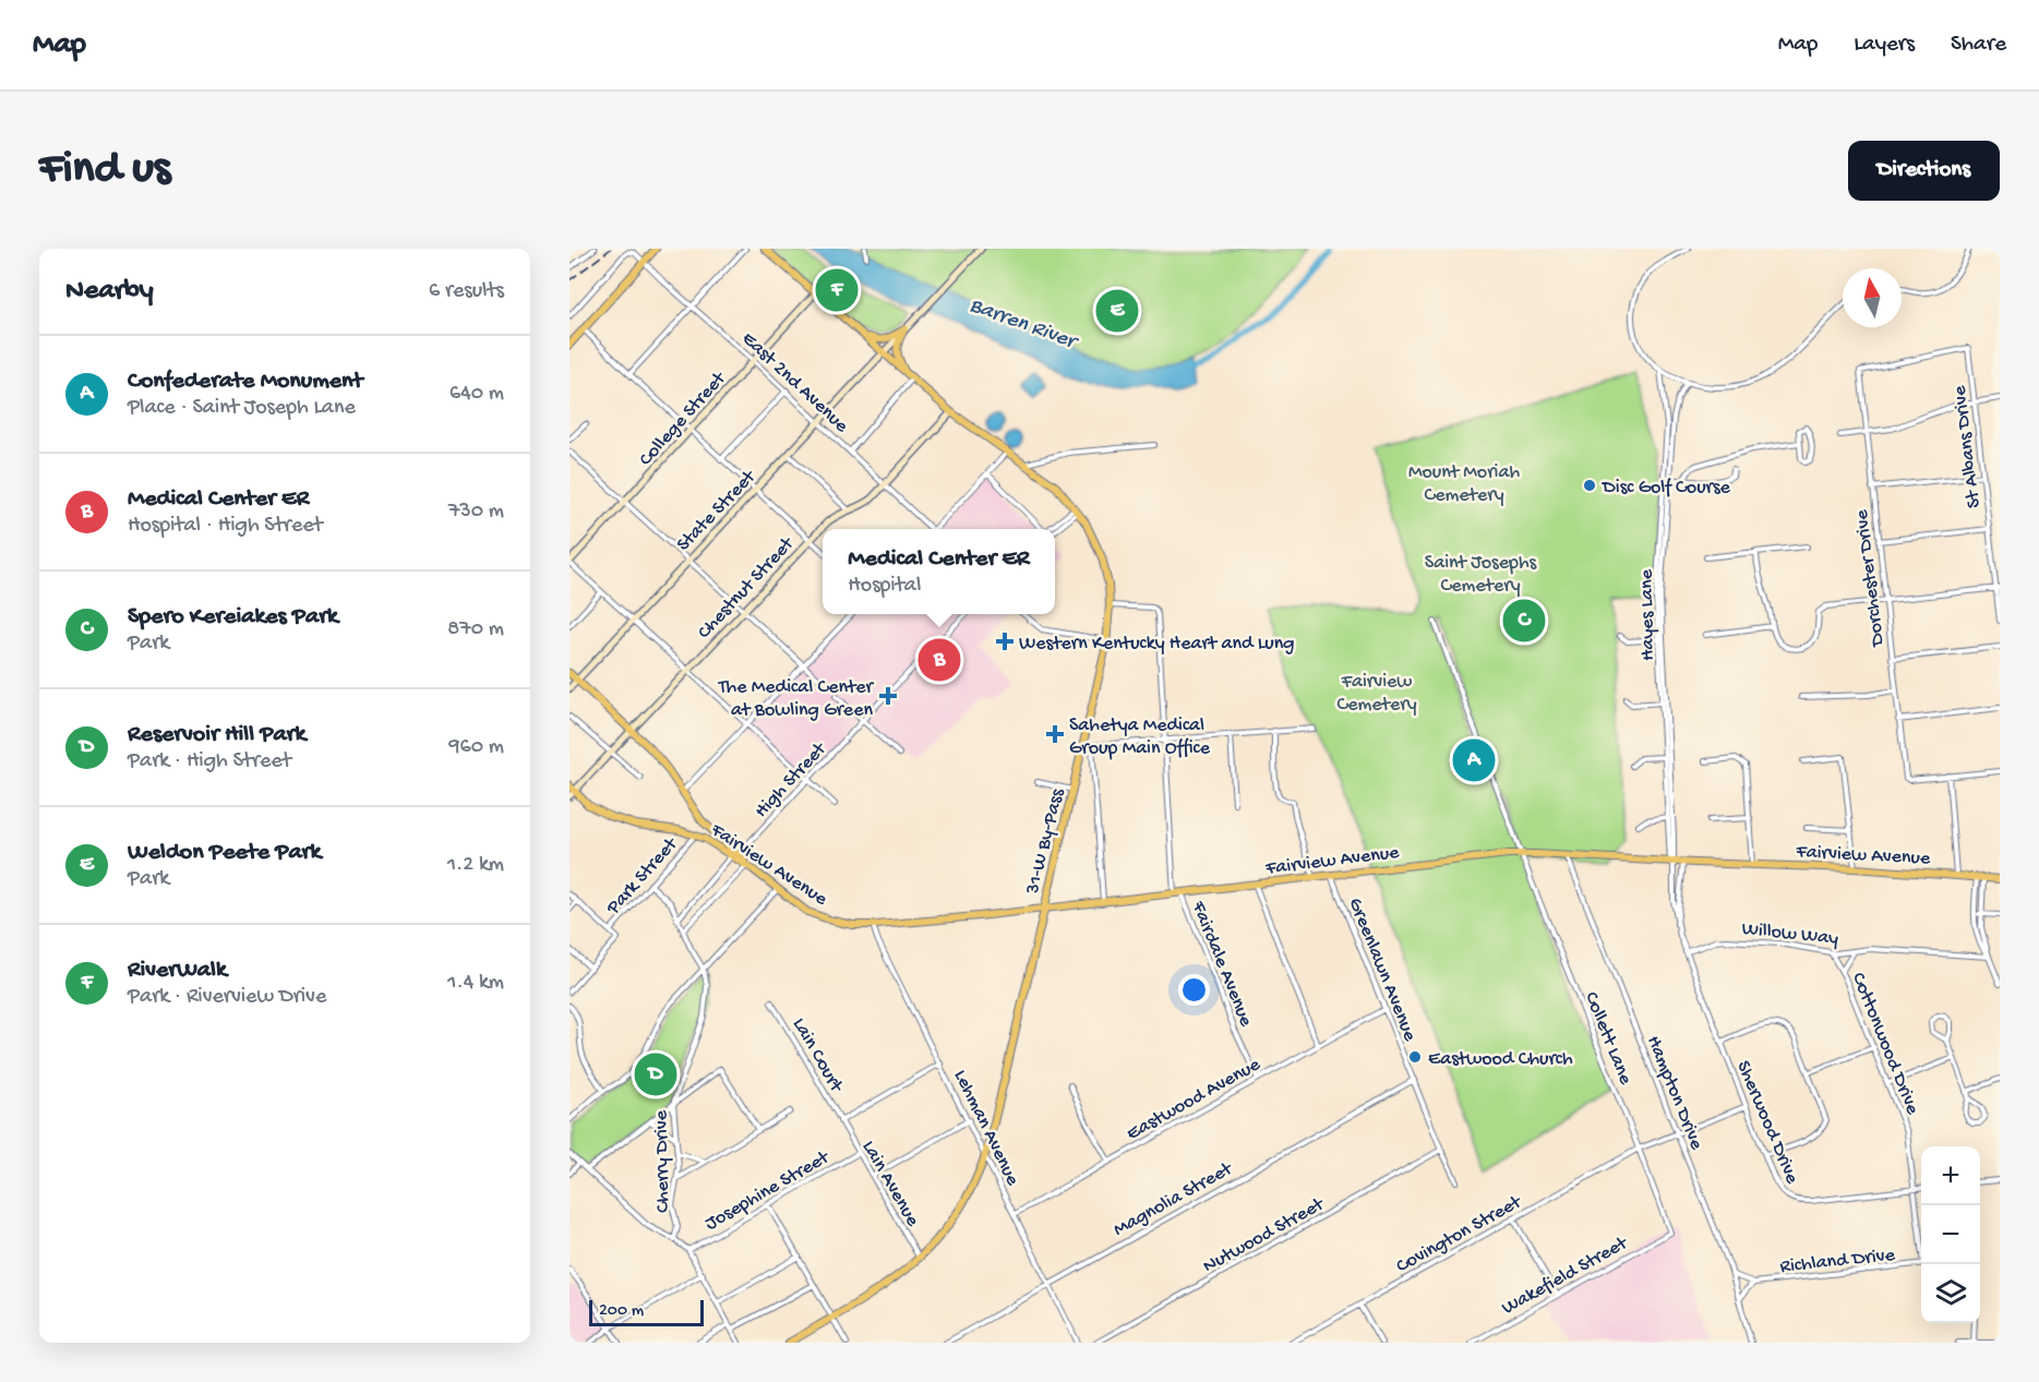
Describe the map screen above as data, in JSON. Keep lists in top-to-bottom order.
{
  "streets": {
    "main road": ["31-W By-Pass", "Fairview Avenue"],
    "street": [
      "East 2nd Avenue",
      "College Street",
      "St Albans Drive",
      "State Street",
      "Dorchester Drive",
      "Chestnut Street",
      "Hayes Lane",
      "High Street",
      "Park Street",
      "Willow Way",
      "Fairdale Avenue",
      "Greenlawn Avenue",
      "Collett Lane",
      "Cottonwood Drive",
      "Lain Court",
      "Hampton Drive",
      "Eastwood Avenue",
      "Sherwood Drive",
      "Lehman Avenue",
      "Cherry Drive",
      "Lain Avenue",
      "Josephine Street",
      "Magnolia Street",
      "Covington Street",
      "Nutwood Street",
      "Richland Drive",
      "Wakefield Street"
    ]
  },
  "crossings": [
    ["East 2nd Avenue", "College Street"],
    ["East 2nd Avenue", "State Street"],
    ["East 2nd Avenue", "Chestnut Street"],
    ["College Street", "31-W By-Pass"],
    ["St Albans Drive", "Dorchester Drive"],
    ["State Street", "31-W By-Pass"],
    ["Chestnut Street", "31-W By-Pass"],
    ["Chestnut Street", "Fairview Avenue"],
    ["Hayes Lane", "Fairview Avenue"],
    ["Hayes Lane", "Sherwood Drive"],
    ["High Street", "Fairview Avenue"],
    ["31-W By-Pass", "Fairview Avenue"],
    ["31-W By-Pass", "Fairdale Avenue"],
    ["31-W By-Pass", "Lehman Avenue"],
    ["31-W By-Pass", "Lain Avenue"],
    ["Fairview Avenue", "Park Street"],
    ["Fairview Avenue", "Fairdale Avenue"],
    ["Fairview Avenue", "Greenlawn Avenue"],
    ["Fairview Avenue", "Collett Lane"],
    ["Fairview Avenue", "Hampton Drive"],
    ["Fairview Avenue", "Sherwood Drive"],
    ["Fairview Avenue", "Lehman Avenue"],
    ["Willow Way", "Cottonwood Drive"],
    ["Willow Way", "Sherwood Drive"],
    ["Fairdale Avenue", "Eastwood Avenue"],
    ["Greenlawn Avenue", "Eastwood Avenue"],
    ["Greenlawn Avenue", "Magnolia Street"],
    ["Greenlawn Avenue", "Nutwood Street"],
    ["Collett Lane", "Covington Street"],
    ["Collett Lane", "Wakefield Street"],
    ["Cottonwood Drive", "Sherwood Drive"],
    ["Lain Court", "Lain Avenue"],
    ["Hampton Drive", "Covington Street"],
    ["Hampton Drive", "Richland Drive"],
    ["Eastwood Avenue", "Lehman Avenue"],
    ["Sherwood Drive", "Covington Street"],
    ["Lehman Avenue", "Magnolia Street"],
    ["Lain Avenue", "Josephine Street"]
  ],
  "water": ["Barren River"],
  "parks": ["Mount Moriah Cemetery", "Saint Josephs Cemetery", "Fairview Cemetery"],
  "places": {
    "other": ["Disc Golf Course", "Eastwood Church"],
    "health": ["Western Kentucky Heart and Lung", "The Medical Center at Bowling Green", "Sahetya Medical Group Main Office"]
  },
  "scale_bar": "200 m",
  "north": "top",
  "page": {
    "header": "Map",
    "nav": ["Map", "Layers", "Share"],
    "buttons": "Directions",
    "title": "Find us",
    "heading": ["Nearby", "6 results"],
    "pins": [
      "F",
      "E",
      "C",
      "B",
      "A",
      "D"
    ],
    "list": [
      {
        "mark": "A",
        "name": "Confederate Monument",
        "note": "Place · Saint Joseph Lane",
        "value": "640 m"
      },
      {
        "mark": "B",
        "name": "Medical Center ER",
        "note": "Hospital · High Street",
        "value": "730 m"
      },
      {
        "mark": "C",
        "name": "Spero Kereiakes Park",
        "note": "Park",
        "value": "870 m"
      },
      {
        "mark": "D",
        "name": "Reservoir Hill Park",
        "note": "Park · High Street",
        "value": "960 m"
      },
      {
        "mark": "E",
        "name": "Weldon Peete Park",
        "note": "Park",
        "value": "1.2 km"
      },
      {
        "mark": "F",
        "name": "RiverWalk",
        "note": "Park · Riverview Drive",
        "value": "1.4 km"
      }
    ],
    "popup": ["Medical Center ER", "Hospital"],
    "map_buttons": ["+", "−"],
    "scale": "200 m"
  }
}
